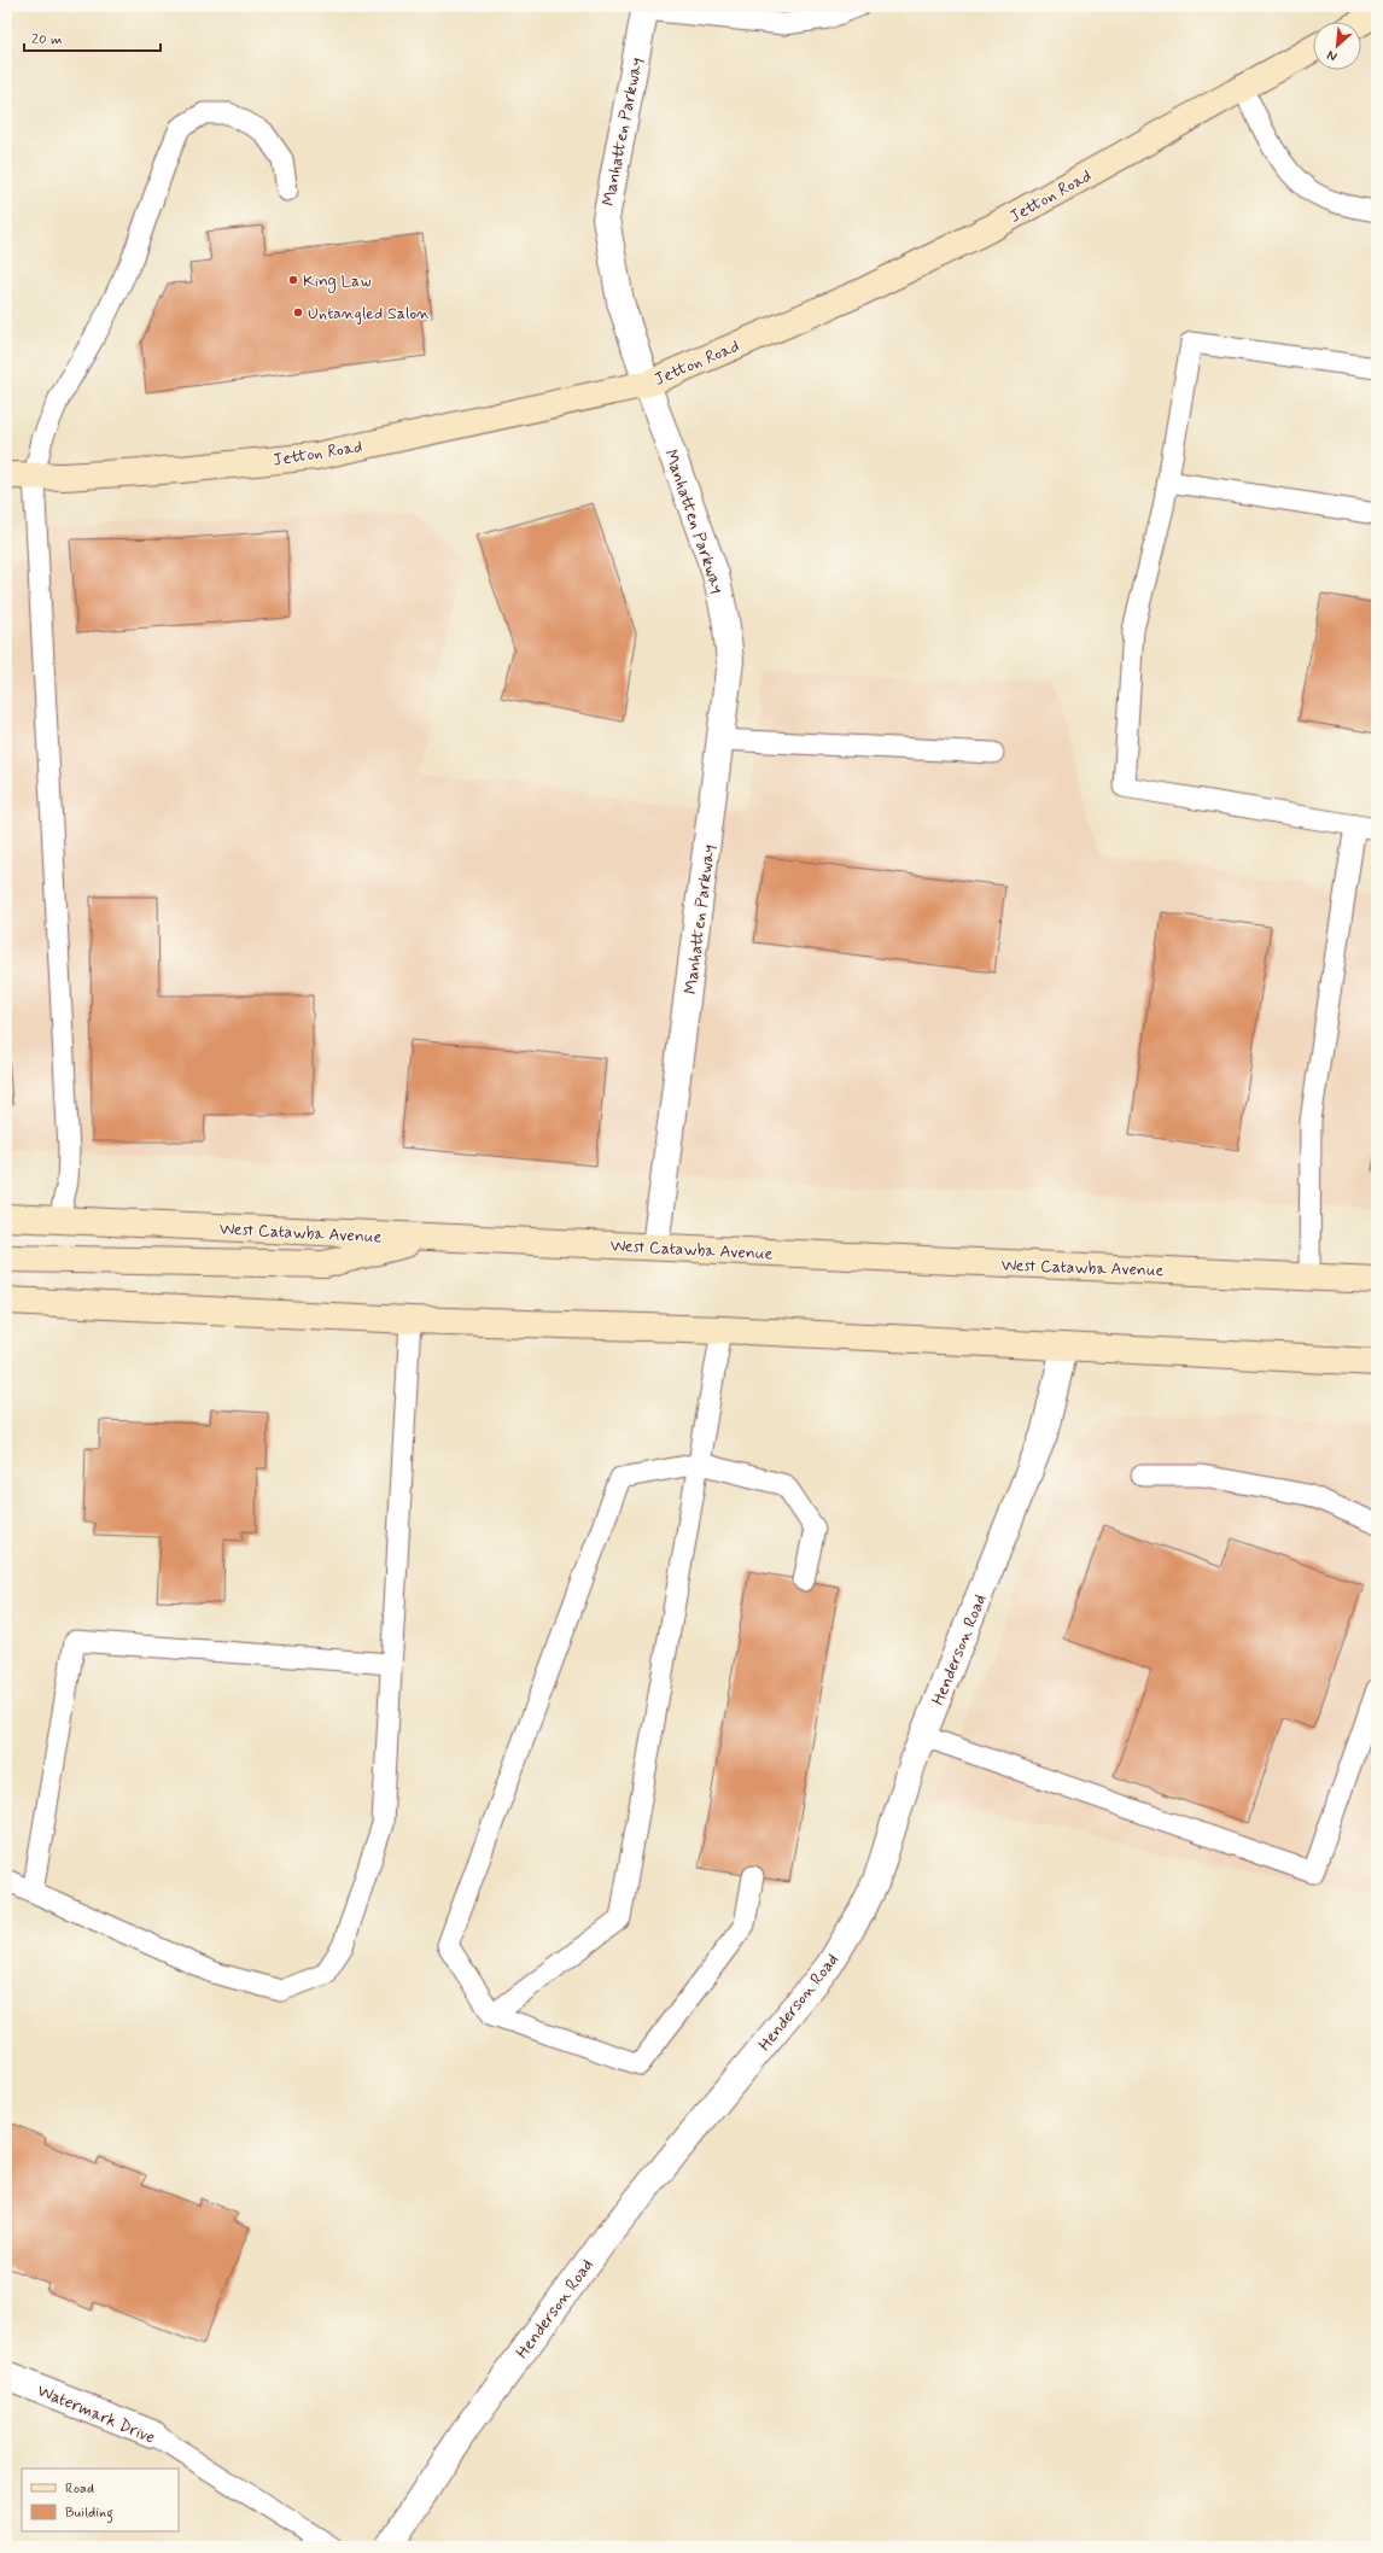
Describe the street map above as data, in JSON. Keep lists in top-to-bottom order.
{
  "streets": {
    "main road": ["Jetton Road", "West Catawba Avenue"],
    "street": ["Manhatten Parkway", "Henderson Road", "Watermark Drive"]
  },
  "crossings": [
    ["Manhatten Parkway", "Jetton Road"],
    ["Manhatten Parkway", "West Catawba Avenue"]
  ],
  "places": ["King Law", "Untangled Salon"],
  "legend": ["Road", "Building"],
  "scale_bar": "20 m",
  "north": "bottom left"
}
